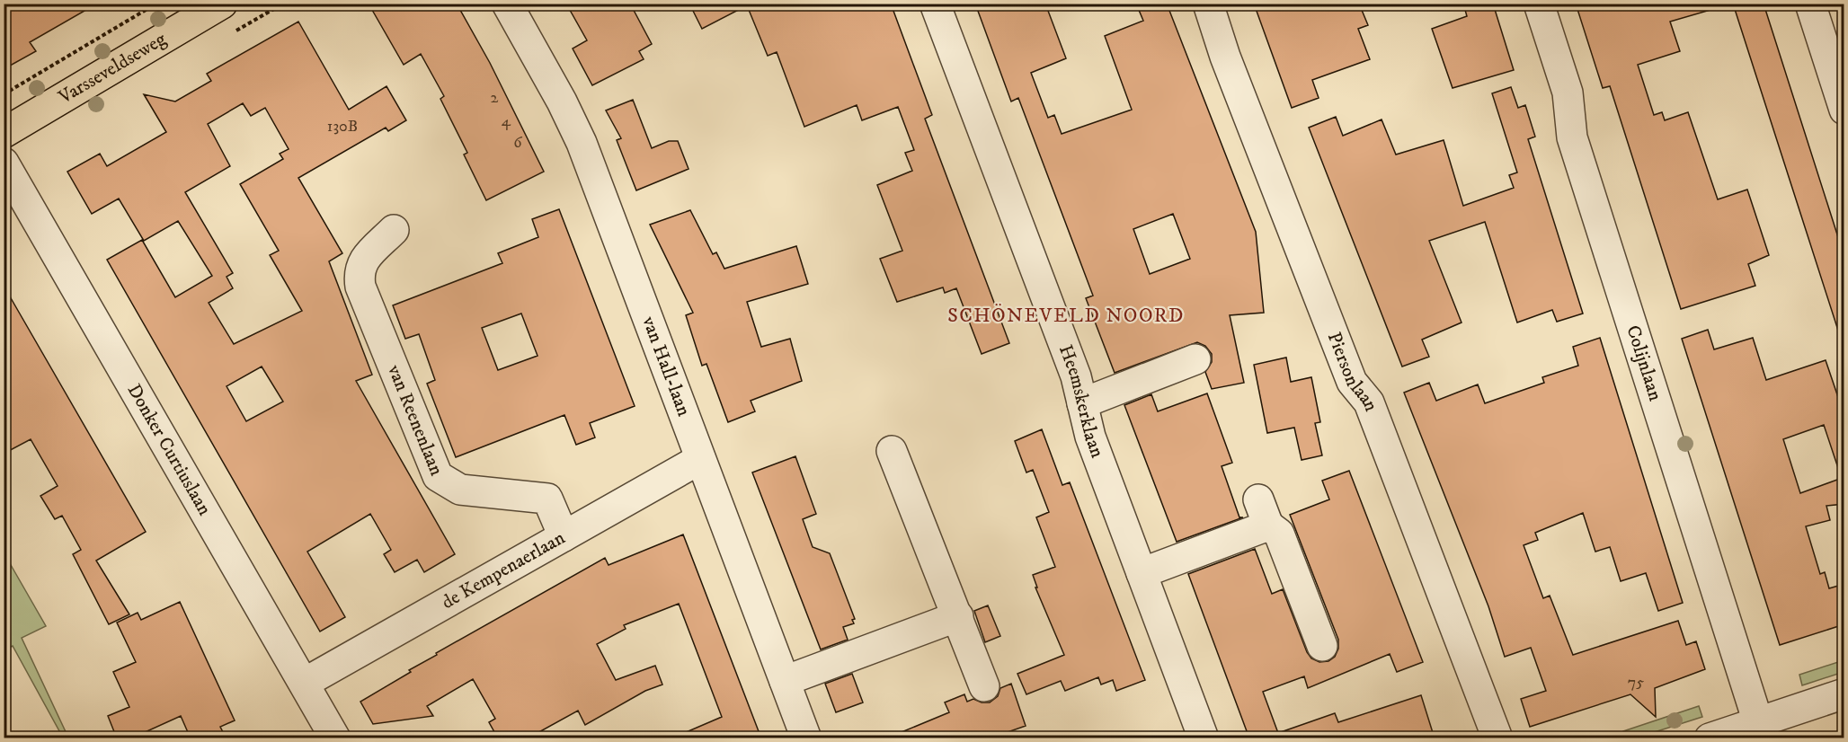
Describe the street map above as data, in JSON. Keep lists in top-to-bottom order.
{
  "streets": {
    "main road": ["Varsseveldseweg"],
    "street": [
      "Colijnlaan",
      "van Hall-laan",
      "Piersonlaan",
      "Heemskerklaan",
      "van Reenenlaan",
      "Donker Curtiuslaan",
      "de Kempenaerlaan"
    ]
  },
  "crossings": [
    ["van Hall-laan", "de Kempenaerlaan"],
    ["van Reenenlaan", "de Kempenaerlaan"],
    ["Donker Curtiuslaan", "de Kempenaerlaan"]
  ],
  "districts": ["SCHÖNEVELD NOORD"],
  "house_numbers": [
    "2",
    "4",
    "130B",
    "6",
    "75"
  ]
}
